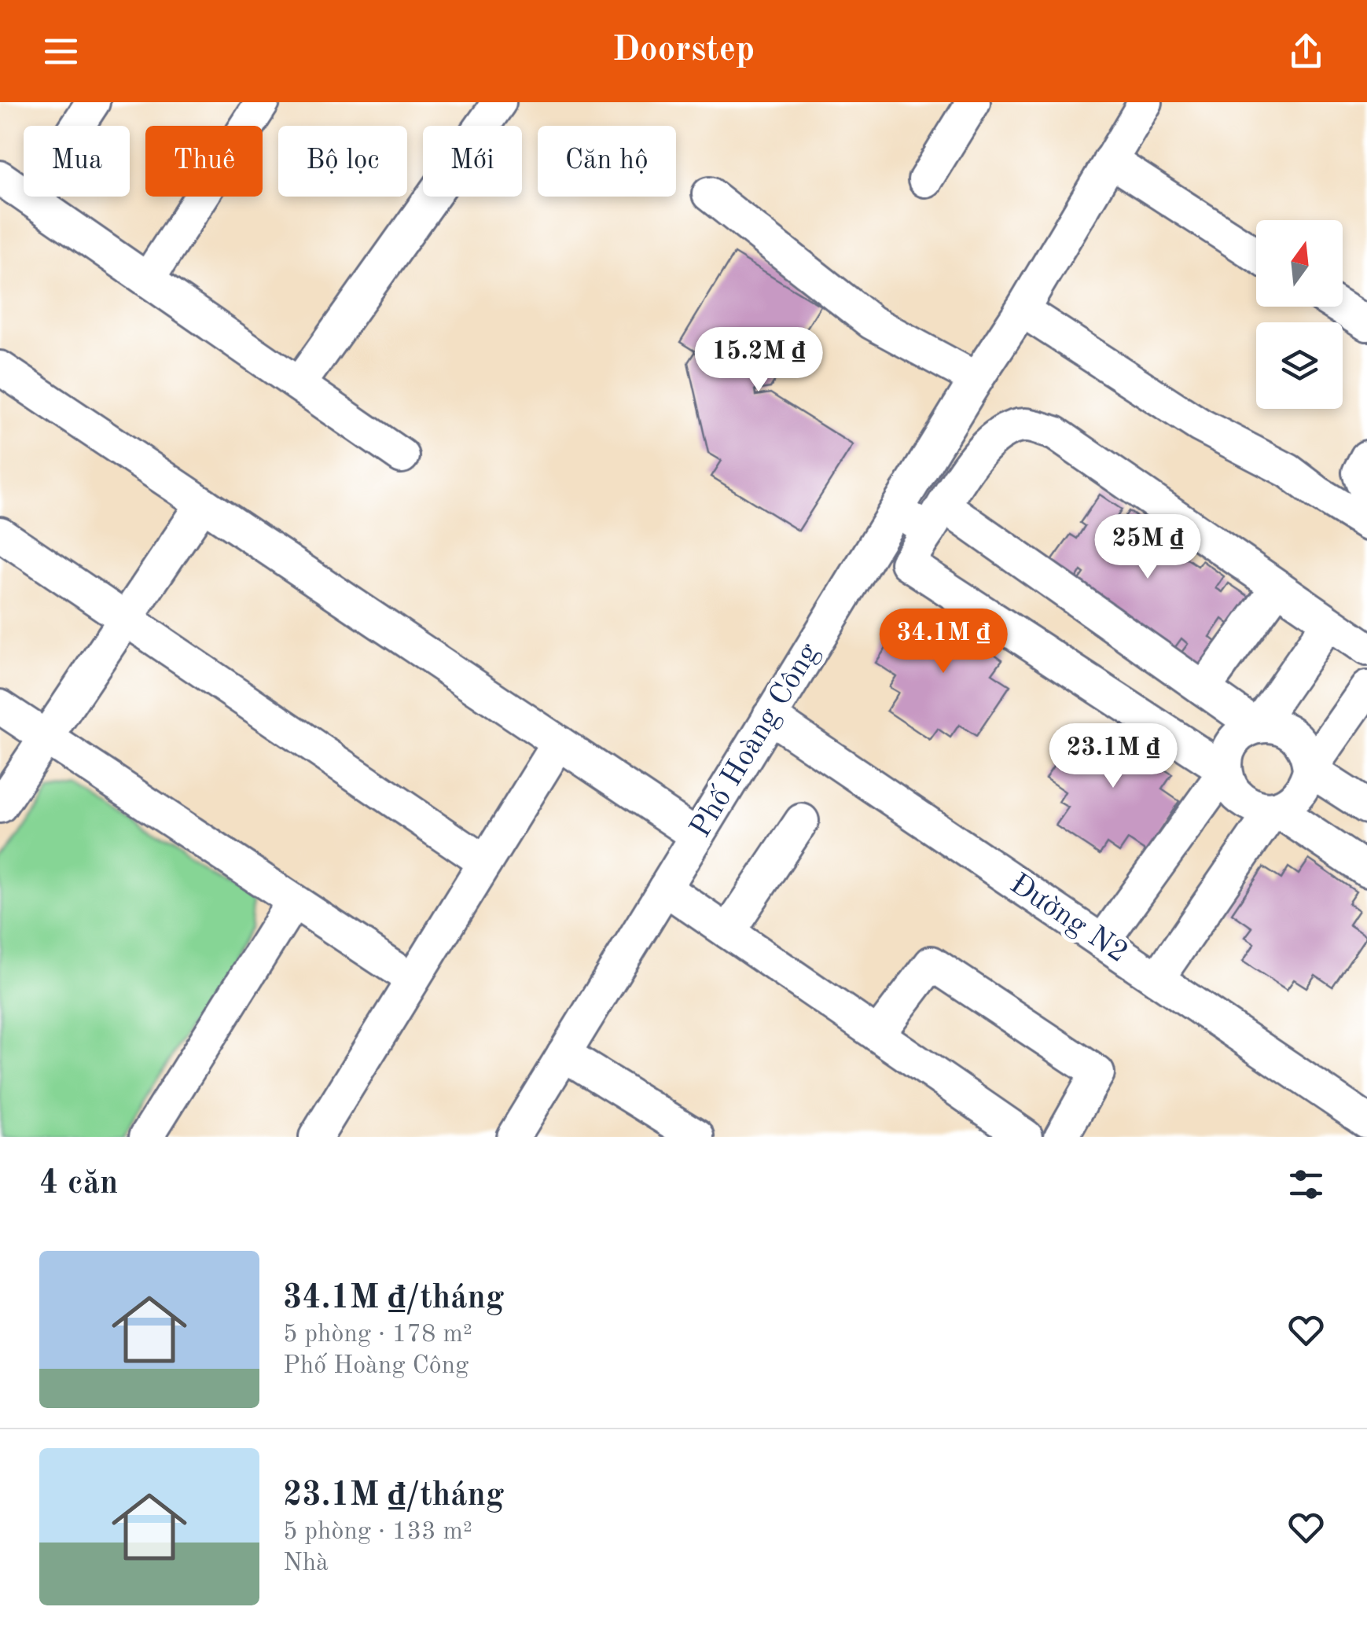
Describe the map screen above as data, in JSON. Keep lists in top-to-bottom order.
{
  "streets": {
    "street": ["Phố Hoàng Công", "Đường N2"]
  },
  "crossings": [
    ["Phố Hoàng Công", "Đường N2"]
  ],
  "north": "top",
  "page": {
    "header": "Doorstep",
    "chip": [
      "Mua",
      "Thuê",
      "Bộ lọc",
      "Mới",
      "Căn hộ"
    ],
    "price": [
      "15.2M ₫",
      "25M ₫",
      "34.1M ₫",
      "23.1M ₫"
    ],
    "heading": "4 căn",
    "list": [
      {
        "name": "34.1M ₫/tháng",
        "note": "5 phòng · 178 m² · Phố Hoàng Công"
      },
      {
        "name": "23.1M ₫/tháng",
        "note": "5 phòng · 133 m² · Nhà"
      }
    ]
  }
}
